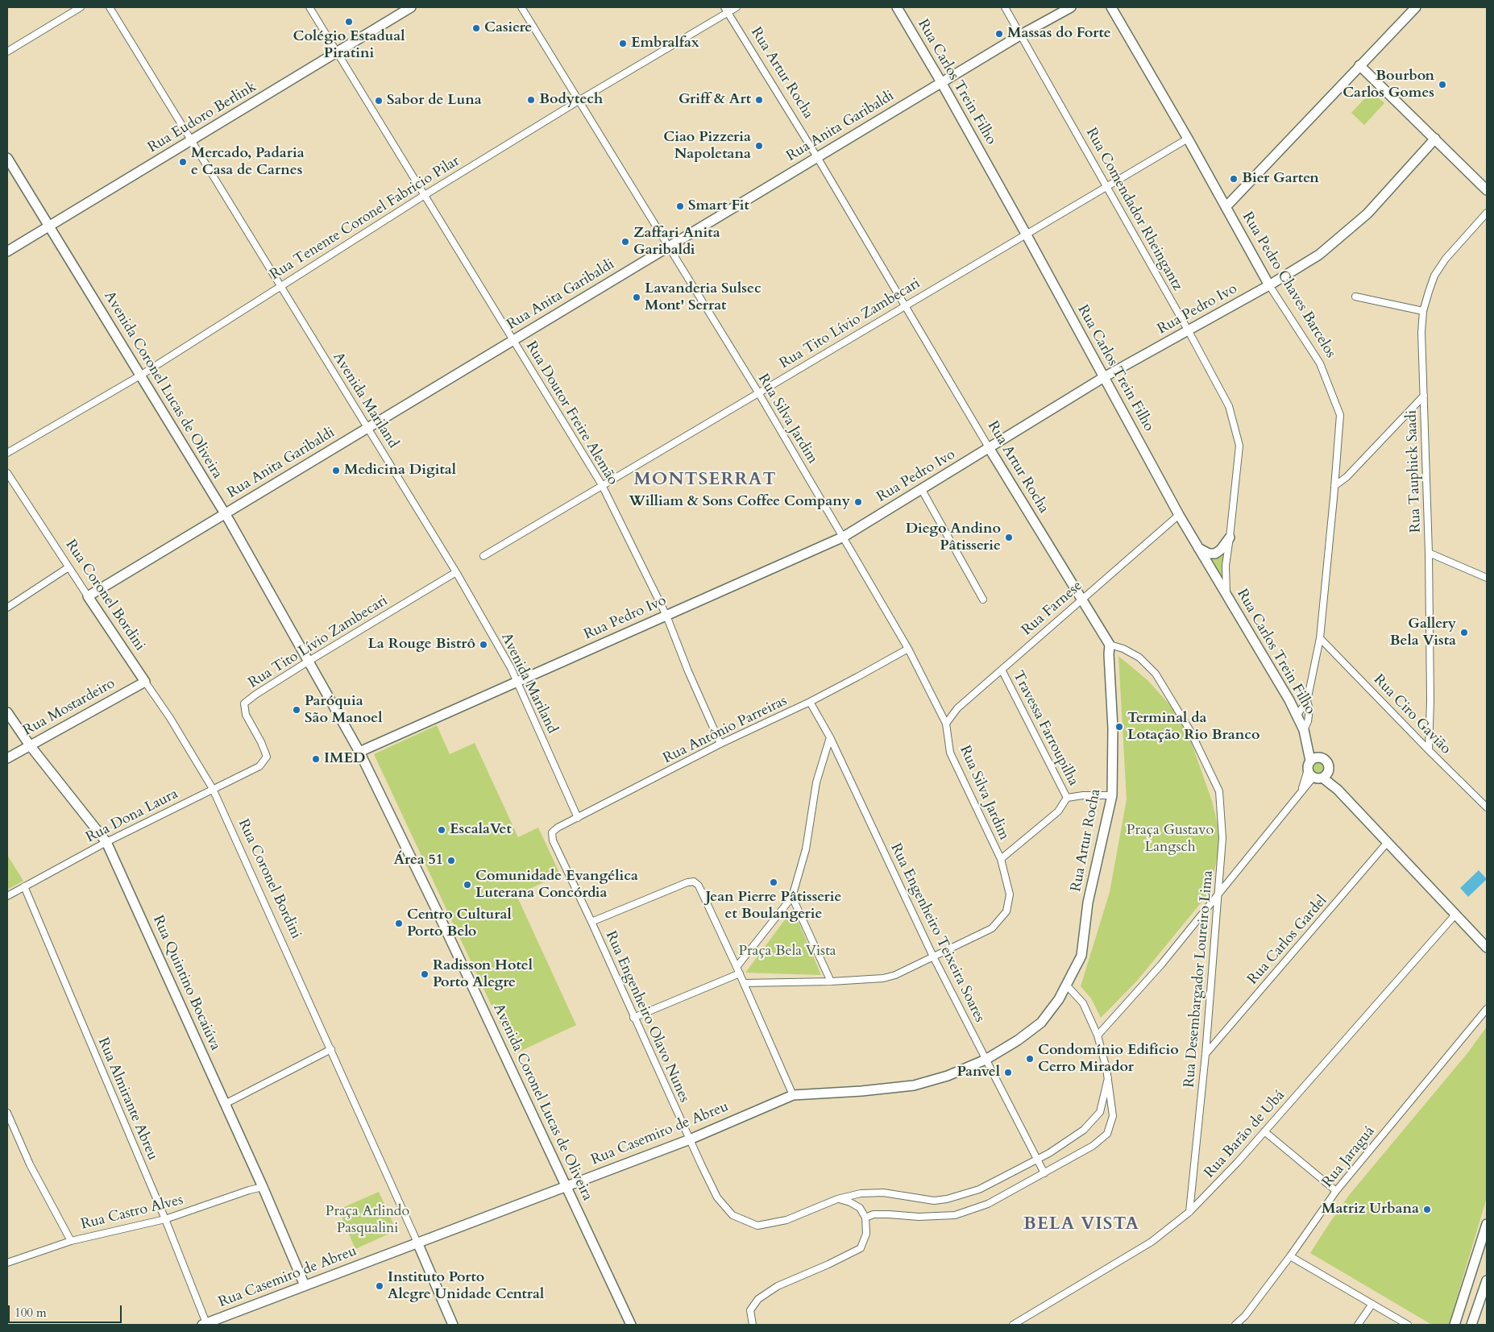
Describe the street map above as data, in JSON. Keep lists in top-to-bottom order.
{
  "streets": {
    "street": [
      "Rua Artur Rocha",
      "Rua Carlos Trein Filho",
      "Rua Eudoro Berlink",
      "Rua Anita Garibaldi",
      "Rua Comendador Rheingantz",
      "Rua Tenente Coronel Fabricio Pilar",
      "Rua Pedro Chaves Barcelos",
      "Rua Pedro Ivo",
      "Rua Tito Lívio Zambecari",
      "Avenida Coronel Lucas de Oliveira",
      "Avenida Mariland",
      "Rua Doutor Freire Alemão",
      "Rua Silva Jardim",
      "Rua Tauphick Saadi",
      "Rua Coronel Bordini",
      "Rua Farnese",
      "Rua Mostardeiro",
      "Rua Ciro Gavião",
      "Travessa Farroupilha",
      "Rua Antônio Parreiras",
      "Rua Dona Laura",
      "Rua Engenheiro Teixeira Soares",
      "Rua Carlos Gardel",
      "Rua Desembargador Loureiro Lima",
      "Rua Quintino Bocaiúva",
      "Rua Engenheiro Olavo Nunes",
      "Rua Almirante Abreu",
      "Rua Casemiro de Abreu",
      "Rua Barão de Ubá",
      "Rua Jaraguá",
      "Rua Castro Alves"
    ]
  },
  "crossings": [
    ["Rua Artur Rocha", "Rua Anita Garibaldi"],
    ["Rua Artur Rocha", "Rua Tenente Coronel Fabricio Pilar"],
    ["Rua Artur Rocha", "Rua Pedro Ivo"],
    ["Rua Artur Rocha", "Rua Tito Lívio Zambecari"],
    ["Rua Artur Rocha", "Rua Farnese"],
    ["Rua Artur Rocha", "Rua Desembargador Loureiro Lima"],
    ["Rua Artur Rocha", "Rua Casemiro de Abreu"],
    ["Rua Carlos Trein Filho", "Rua Anita Garibaldi"],
    ["Rua Carlos Trein Filho", "Rua Comendador Rheingantz"],
    ["Rua Carlos Trein Filho", "Rua Pedro Chaves Barcelos"],
    ["Rua Carlos Trein Filho", "Rua Pedro Ivo"],
    ["Rua Carlos Trein Filho", "Rua Tito Lívio Zambecari"],
    ["Rua Carlos Trein Filho", "Rua Farnese"],
    ["Rua Eudoro Berlink", "Avenida Coronel Lucas de Oliveira"],
    ["Rua Eudoro Berlink", "Avenida Mariland"],
    ["Rua Eudoro Berlink", "Rua Doutor Freire Alemão"],
    ["Rua Anita Garibaldi", "Rua Comendador Rheingantz"],
    ["Rua Anita Garibaldi", "Avenida Coronel Lucas de Oliveira"],
    ["Rua Anita Garibaldi", "Avenida Mariland"],
    ["Rua Anita Garibaldi", "Rua Doutor Freire Alemão"],
    ["Rua Anita Garibaldi", "Rua Silva Jardim"],
    ["Rua Anita Garibaldi", "Rua Coronel Bordini"],
    ["Rua Comendador Rheingantz", "Rua Pedro Ivo"],
    ["Rua Comendador Rheingantz", "Rua Tito Lívio Zambecari"],
    ["Rua Tenente Coronel Fabricio Pilar", "Avenida Coronel Lucas de Oliveira"],
    ["Rua Tenente Coronel Fabricio Pilar", "Avenida Mariland"],
    ["Rua Tenente Coronel Fabricio Pilar", "Rua Doutor Freire Alemão"],
    ["Rua Tenente Coronel Fabricio Pilar", "Rua Silva Jardim"],
    ["Rua Pedro Chaves Barcelos", "Rua Pedro Ivo"],
    ["Rua Pedro Chaves Barcelos", "Rua Tito Lívio Zambecari"],
    ["Rua Pedro Chaves Barcelos", "Rua Ciro Gavião"],
    ["Rua Pedro Ivo", "Avenida Coronel Lucas de Oliveira"],
    ["Rua Pedro Ivo", "Avenida Mariland"],
    ["Rua Pedro Ivo", "Rua Doutor Freire Alemão"],
    ["Rua Pedro Ivo", "Rua Silva Jardim"],
    ["Rua Tito Lívio Zambecari", "Avenida Coronel Lucas de Oliveira"],
    ["Rua Tito Lívio Zambecari", "Avenida Mariland"],
    ["Rua Tito Lívio Zambecari", "Rua Doutor Freire Alemão"],
    ["Rua Tito Lívio Zambecari", "Rua Silva Jardim"],
    ["Rua Tito Lívio Zambecari", "Rua Dona Laura"],
    ["Avenida Coronel Lucas de Oliveira", "Rua Casemiro de Abreu"],
    ["Avenida Mariland", "Rua Antônio Parreiras"],
    ["Rua Doutor Freire Alemão", "Rua Antônio Parreiras"],
    ["Rua Silva Jardim", "Rua Farnese"],
    ["Rua Silva Jardim", "Rua Antônio Parreiras"],
    ["Rua Silva Jardim", "Rua Engenheiro Teixeira Soares"],
    ["Rua Tauphick Saadi", "Rua Ciro Gavião"],
    ["Rua Coronel Bordini", "Rua Mostardeiro"],
    ["Rua Coronel Bordini", "Rua Dona Laura"],
    ["Rua Coronel Bordini", "Rua Casemiro de Abreu"],
    ["Rua Farnese", "Travessa Farroupilha"],
    ["Rua Mostardeiro", "Rua Quintino Bocaiúva"],
    ["Rua Antônio Parreiras", "Rua Engenheiro Teixeira Soares"],
    ["Rua Antônio Parreiras", "Rua Engenheiro Olavo Nunes"],
    ["Rua Dona Laura", "Rua Quintino Bocaiúva"],
    ["Rua Dona Laura", "Rua Almirante Abreu"],
    ["Rua Engenheiro Teixeira Soares", "Rua Engenheiro Olavo Nunes"],
    ["Rua Engenheiro Teixeira Soares", "Rua Casemiro de Abreu"],
    ["Rua Carlos Gardel", "Rua Desembargador Loureiro Lima"],
    ["Rua Desembargador Loureiro Lima", "Rua Barão de Ubá"],
    ["Rua Quintino Bocaiúva", "Rua Casemiro de Abreu"],
    ["Rua Quintino Bocaiúva", "Rua Castro Alves"],
    ["Rua Engenheiro Olavo Nunes", "Rua Casemiro de Abreu"],
    ["Rua Almirante Abreu", "Rua Casemiro de Abreu"],
    ["Rua Almirante Abreu", "Rua Castro Alves"]
  ],
  "districts": ["MONTSERRAT", "BELA VISTA"],
  "parks": ["Praça Gustavo Langsch", "Praça Bela Vista", "Praça Arlindo Pasqualini"],
  "places": [
    "Colégio Estadual Piratini",
    "Casiere",
    "Massas do Forte",
    "Embralfax",
    "Bourbon Carlos Gomes",
    "Bodytech",
    "Griff & Art",
    "Sabor de Luna",
    "Ciao Pizzeria Napoletana",
    "Mercado, Padaria e Casa de Carnes",
    "Bier Garten",
    "Smart Fit",
    "Zaffari Anita Garibaldi",
    "Lavanderia Sulsec Mont' Serrat",
    "Medicina Digital",
    "William & Sons Coffee Company",
    "Diego Andino Pâtisserie",
    "Gallery Bela Vista",
    "La Rouge Bistrô",
    "Paróquia São Manoel",
    "Terminal da Lotação Rio Branco",
    "IMED",
    "EscalaVet",
    "Área 51",
    "Jean Pierre Pâtisserie et Boulangerie",
    "Comunidade Evangélica Luterana Concórdia",
    "Centro Cultural Porto Belo",
    "Radisson Hotel Porto Alegre",
    "Condomínio Edifício Cerro Mirador",
    "Panvel",
    "Matriz Urbana",
    "Instituto Porto Alegre Unidade Central"
  ],
  "scale_bar": "100 m"
}
